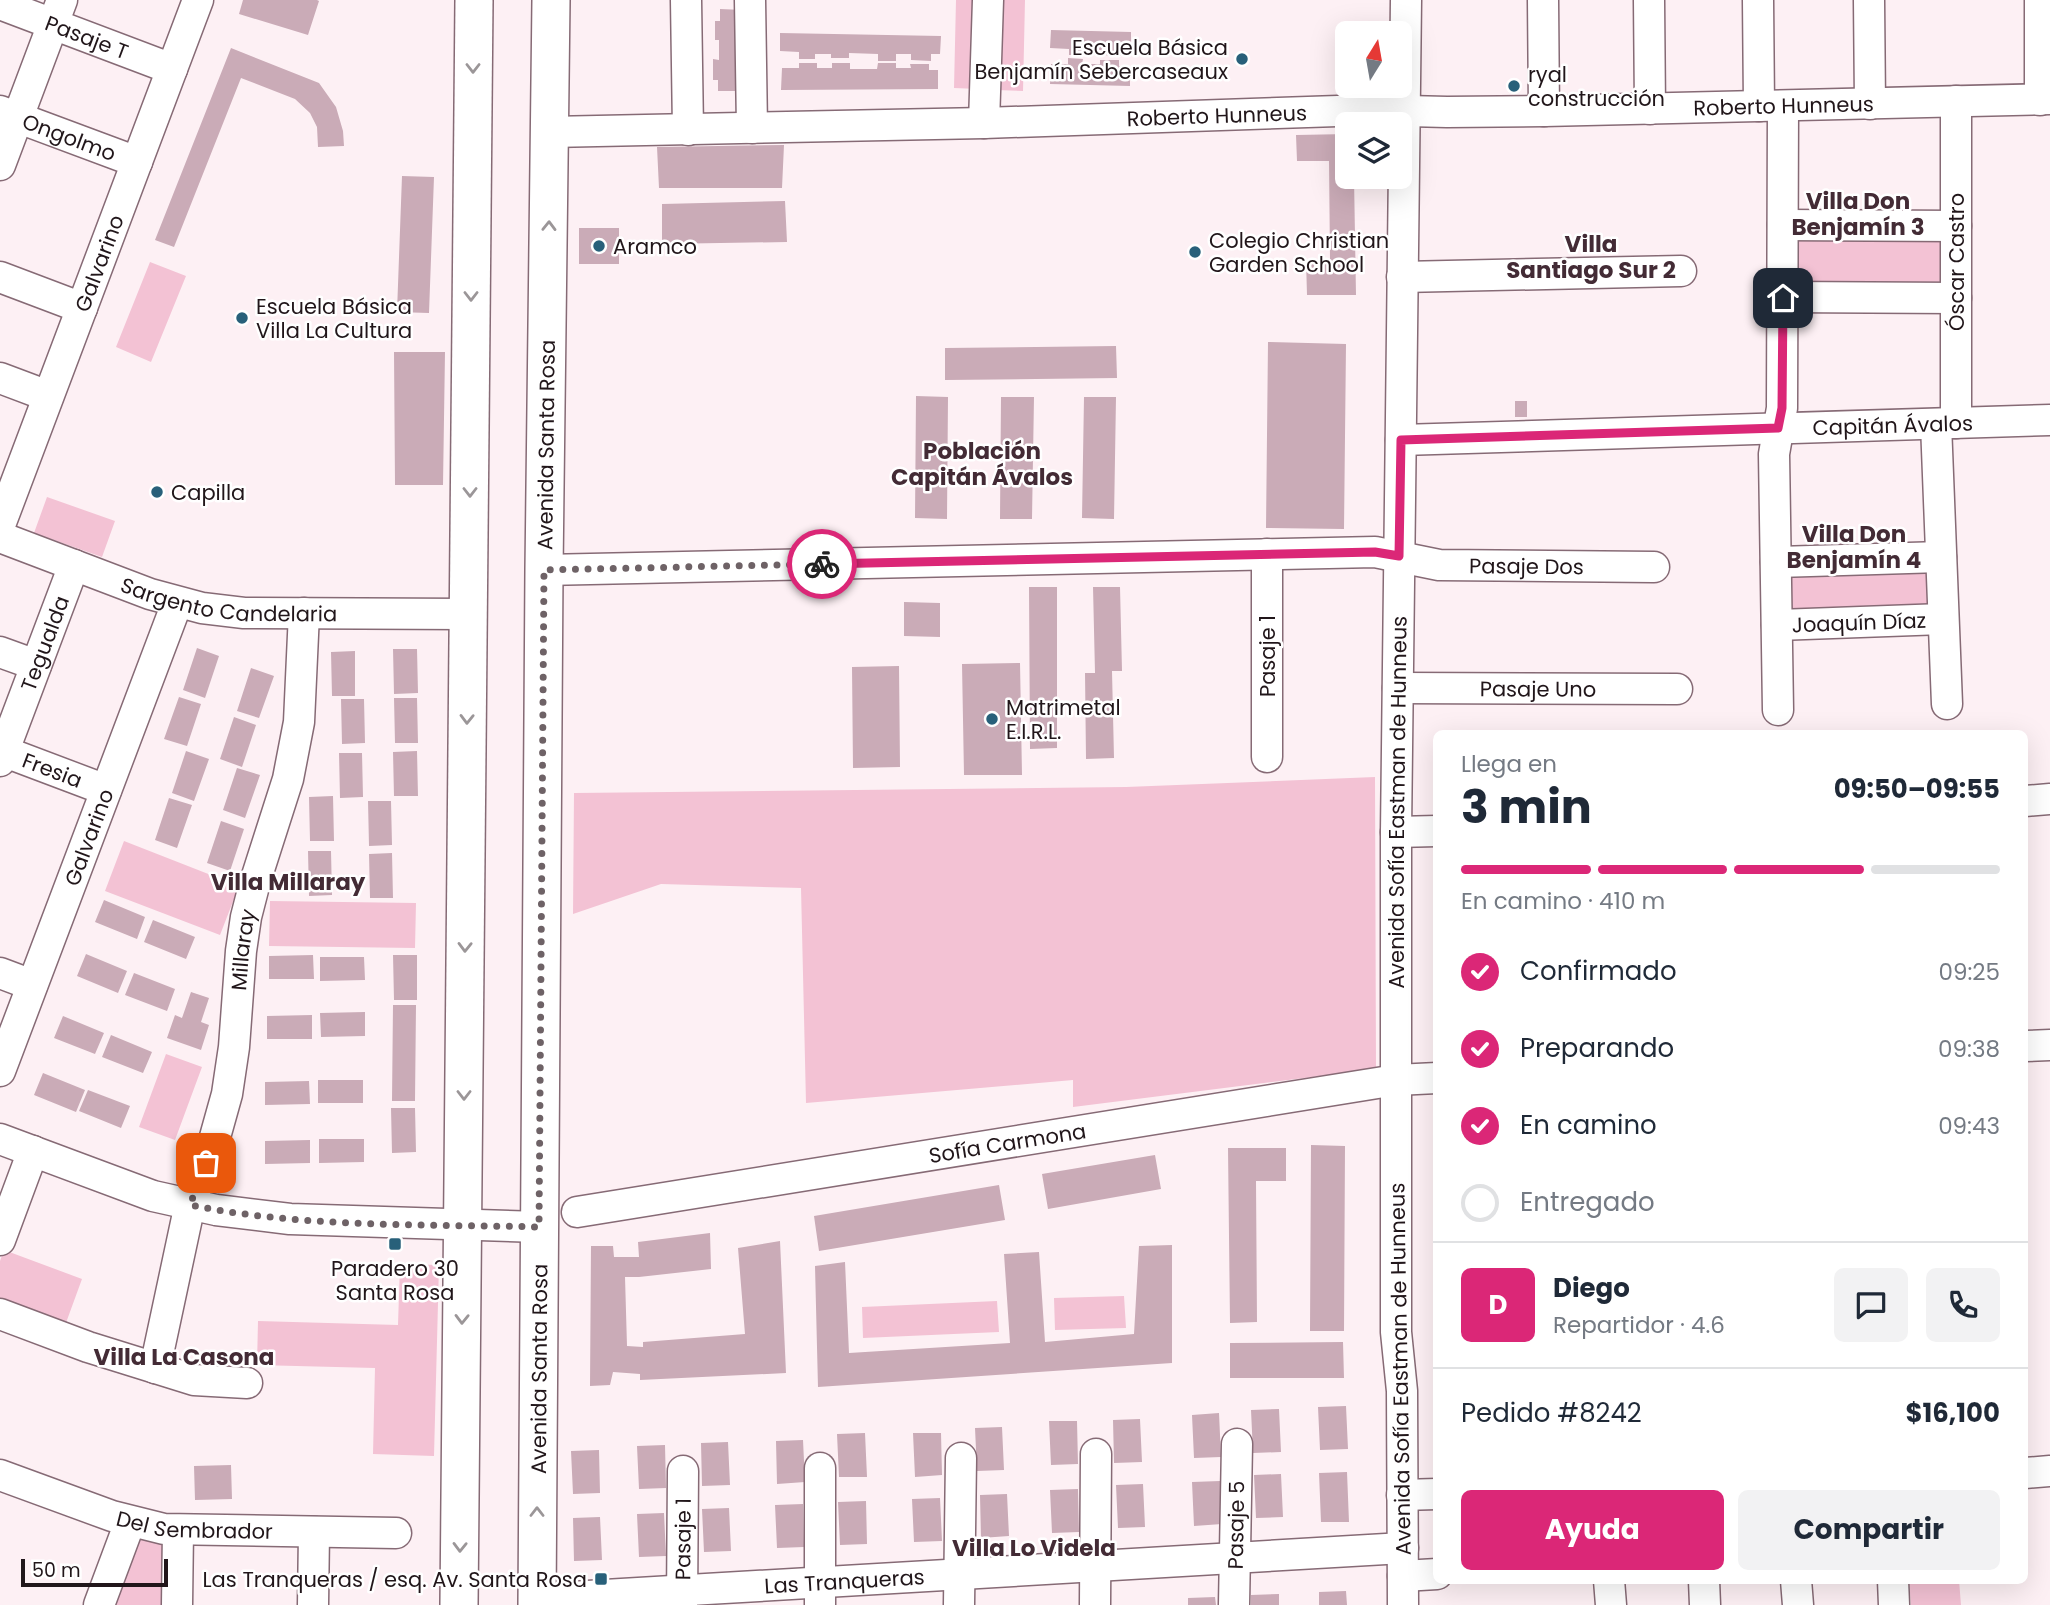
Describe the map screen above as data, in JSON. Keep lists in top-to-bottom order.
{
  "streets": {
    "main road": ["Avenida Santa Rosa"],
    "street": [
      "Pasaje T",
      "Roberto Hunneus",
      "Ongolmo",
      "Galvarino",
      "Óscar Castro",
      "Capitán Ávalos",
      "Pasaje Dos",
      "Sargento Candelaria",
      "Joaquín Díaz",
      "Tegualda",
      "Pasaje 1",
      "Pasaje Uno",
      "Fresia",
      "Avenida Sofía Eastman de Hunneus",
      "Millaray",
      "Sofía Carmona",
      "Del Sembrador",
      "Pasaje 5",
      "Las Tranqueras"
    ]
  },
  "crossings": [
    ["Pasaje T", "Galvarino"],
    ["Roberto Hunneus", "Óscar Castro"],
    ["Roberto Hunneus", "Avenida Santa Rosa"],
    ["Roberto Hunneus", "Avenida Sofía Eastman de Hunneus"],
    ["Ongolmo", "Galvarino"],
    ["Galvarino", "Sargento Candelaria"],
    ["Galvarino", "Fresia"],
    ["Óscar Castro", "Capitán Ávalos"],
    ["Óscar Castro", "Joaquín Díaz"],
    ["Capitán Ávalos", "Avenida Sofía Eastman de Hunneus"],
    ["Avenida Santa Rosa", "Las Tranqueras"],
    ["Pasaje Dos", "Avenida Sofía Eastman de Hunneus"],
    ["Sargento Candelaria", "Tegualda"],
    ["Sargento Candelaria", "Millaray"],
    ["Tegualda", "Fresia"],
    ["Pasaje 1", "Las Tranqueras"],
    ["Pasaje Uno", "Avenida Sofía Eastman de Hunneus"],
    ["Avenida Sofía Eastman de Hunneus", "Sofía Carmona"],
    ["Avenida Sofía Eastman de Hunneus", "Las Tranqueras"],
    ["Pasaje 5", "Las Tranqueras"]
  ],
  "districts": [
    "Villa Don Benjamín 3",
    "Villa Santiago Sur 2",
    "Población Capitán Ávalos",
    "Villa Don Benjamín 4",
    "Villa Millaray",
    "Villa La Casona",
    "Villa Lo Videla"
  ],
  "places": {
    "other": [
      "Escuela Básica Benjamín Sebercaseaux",
      "ryal construcción",
      "Aramco",
      "Colegio Christian Garden School",
      "Escuela Básica Villa La Cultura",
      "Capilla",
      "Matrimetal E.I.R.L."
    ],
    "transit": ["Paradero 30 Santa Rosa", "Las Tranqueras / esq. Av. Santa Rosa"]
  },
  "scale_bar": "50 m",
  "north": "top",
  "page": {
    "heading": ["3 min", "Llega en", "09:50–09:55"],
    "panel": [
      "Diego",
      "Repartidor · 4.6",
      "Pedido #8242",
      "$16,100"
    ],
    "bar": "En camino · 410 m",
    "list": [
      ["Confirmado", "09:25"],
      ["Preparando", "09:38"],
      ["En camino", "09:43"],
      "Entregado"
    ],
    "round": "D",
    "buttons": ["Ayuda", "Compartir"],
    "scale": "50 m"
  }
}
